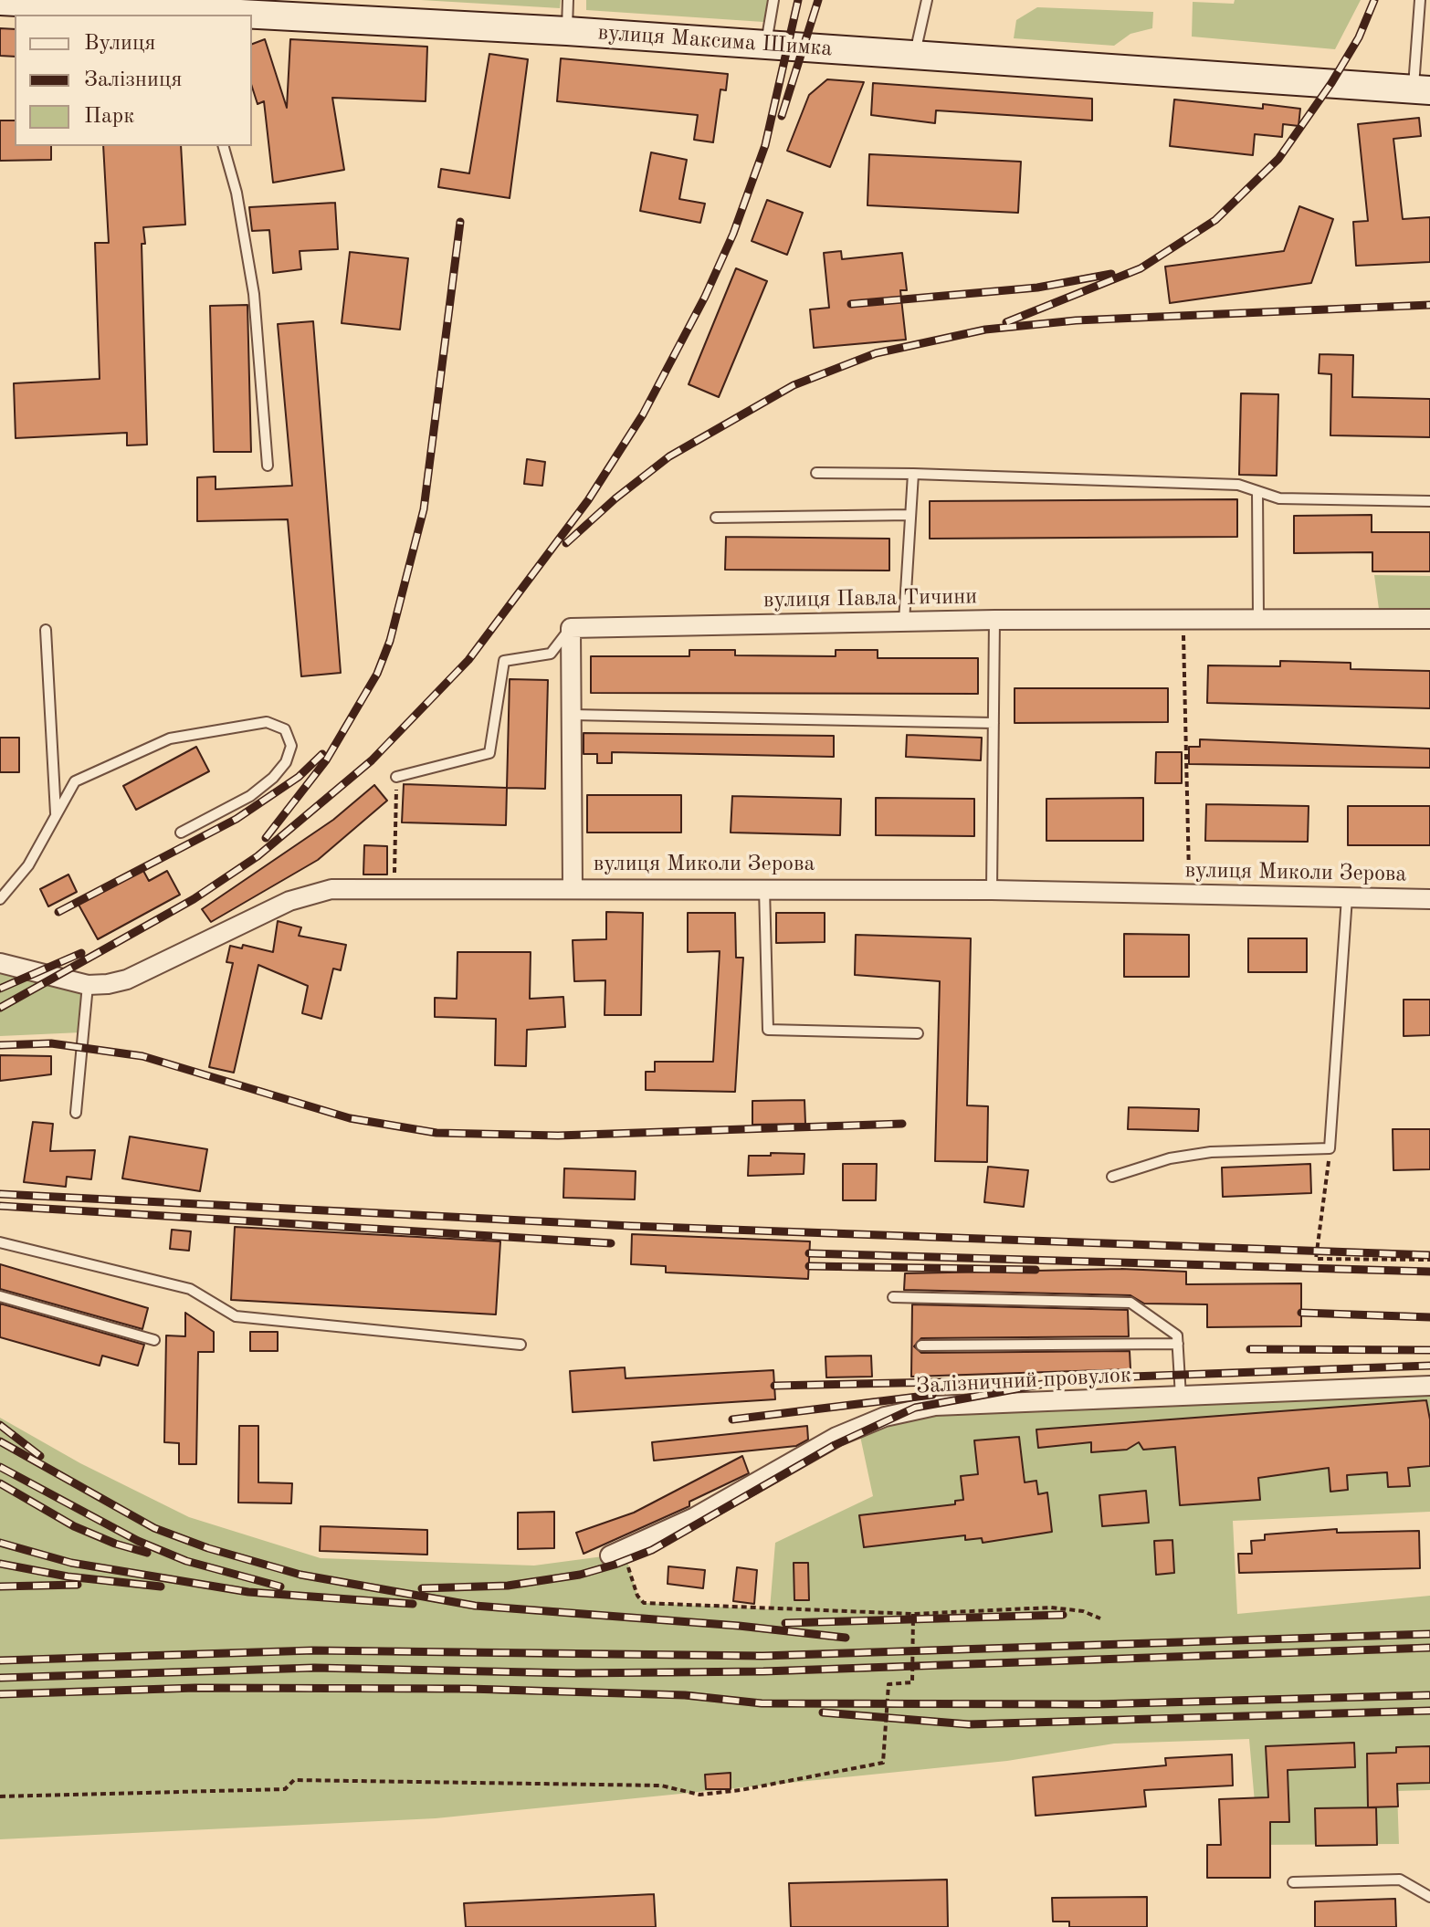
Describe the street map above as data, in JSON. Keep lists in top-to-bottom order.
{
  "streets": {
    "main road": ["вулиця Максима Шимка"],
    "street": ["вулиця Павла Тичини", "вулиця Миколи Зерова", "Залізничний провулок"]
  },
  "legend": ["Вулиця", "Залізниця", "Парк"]
}
